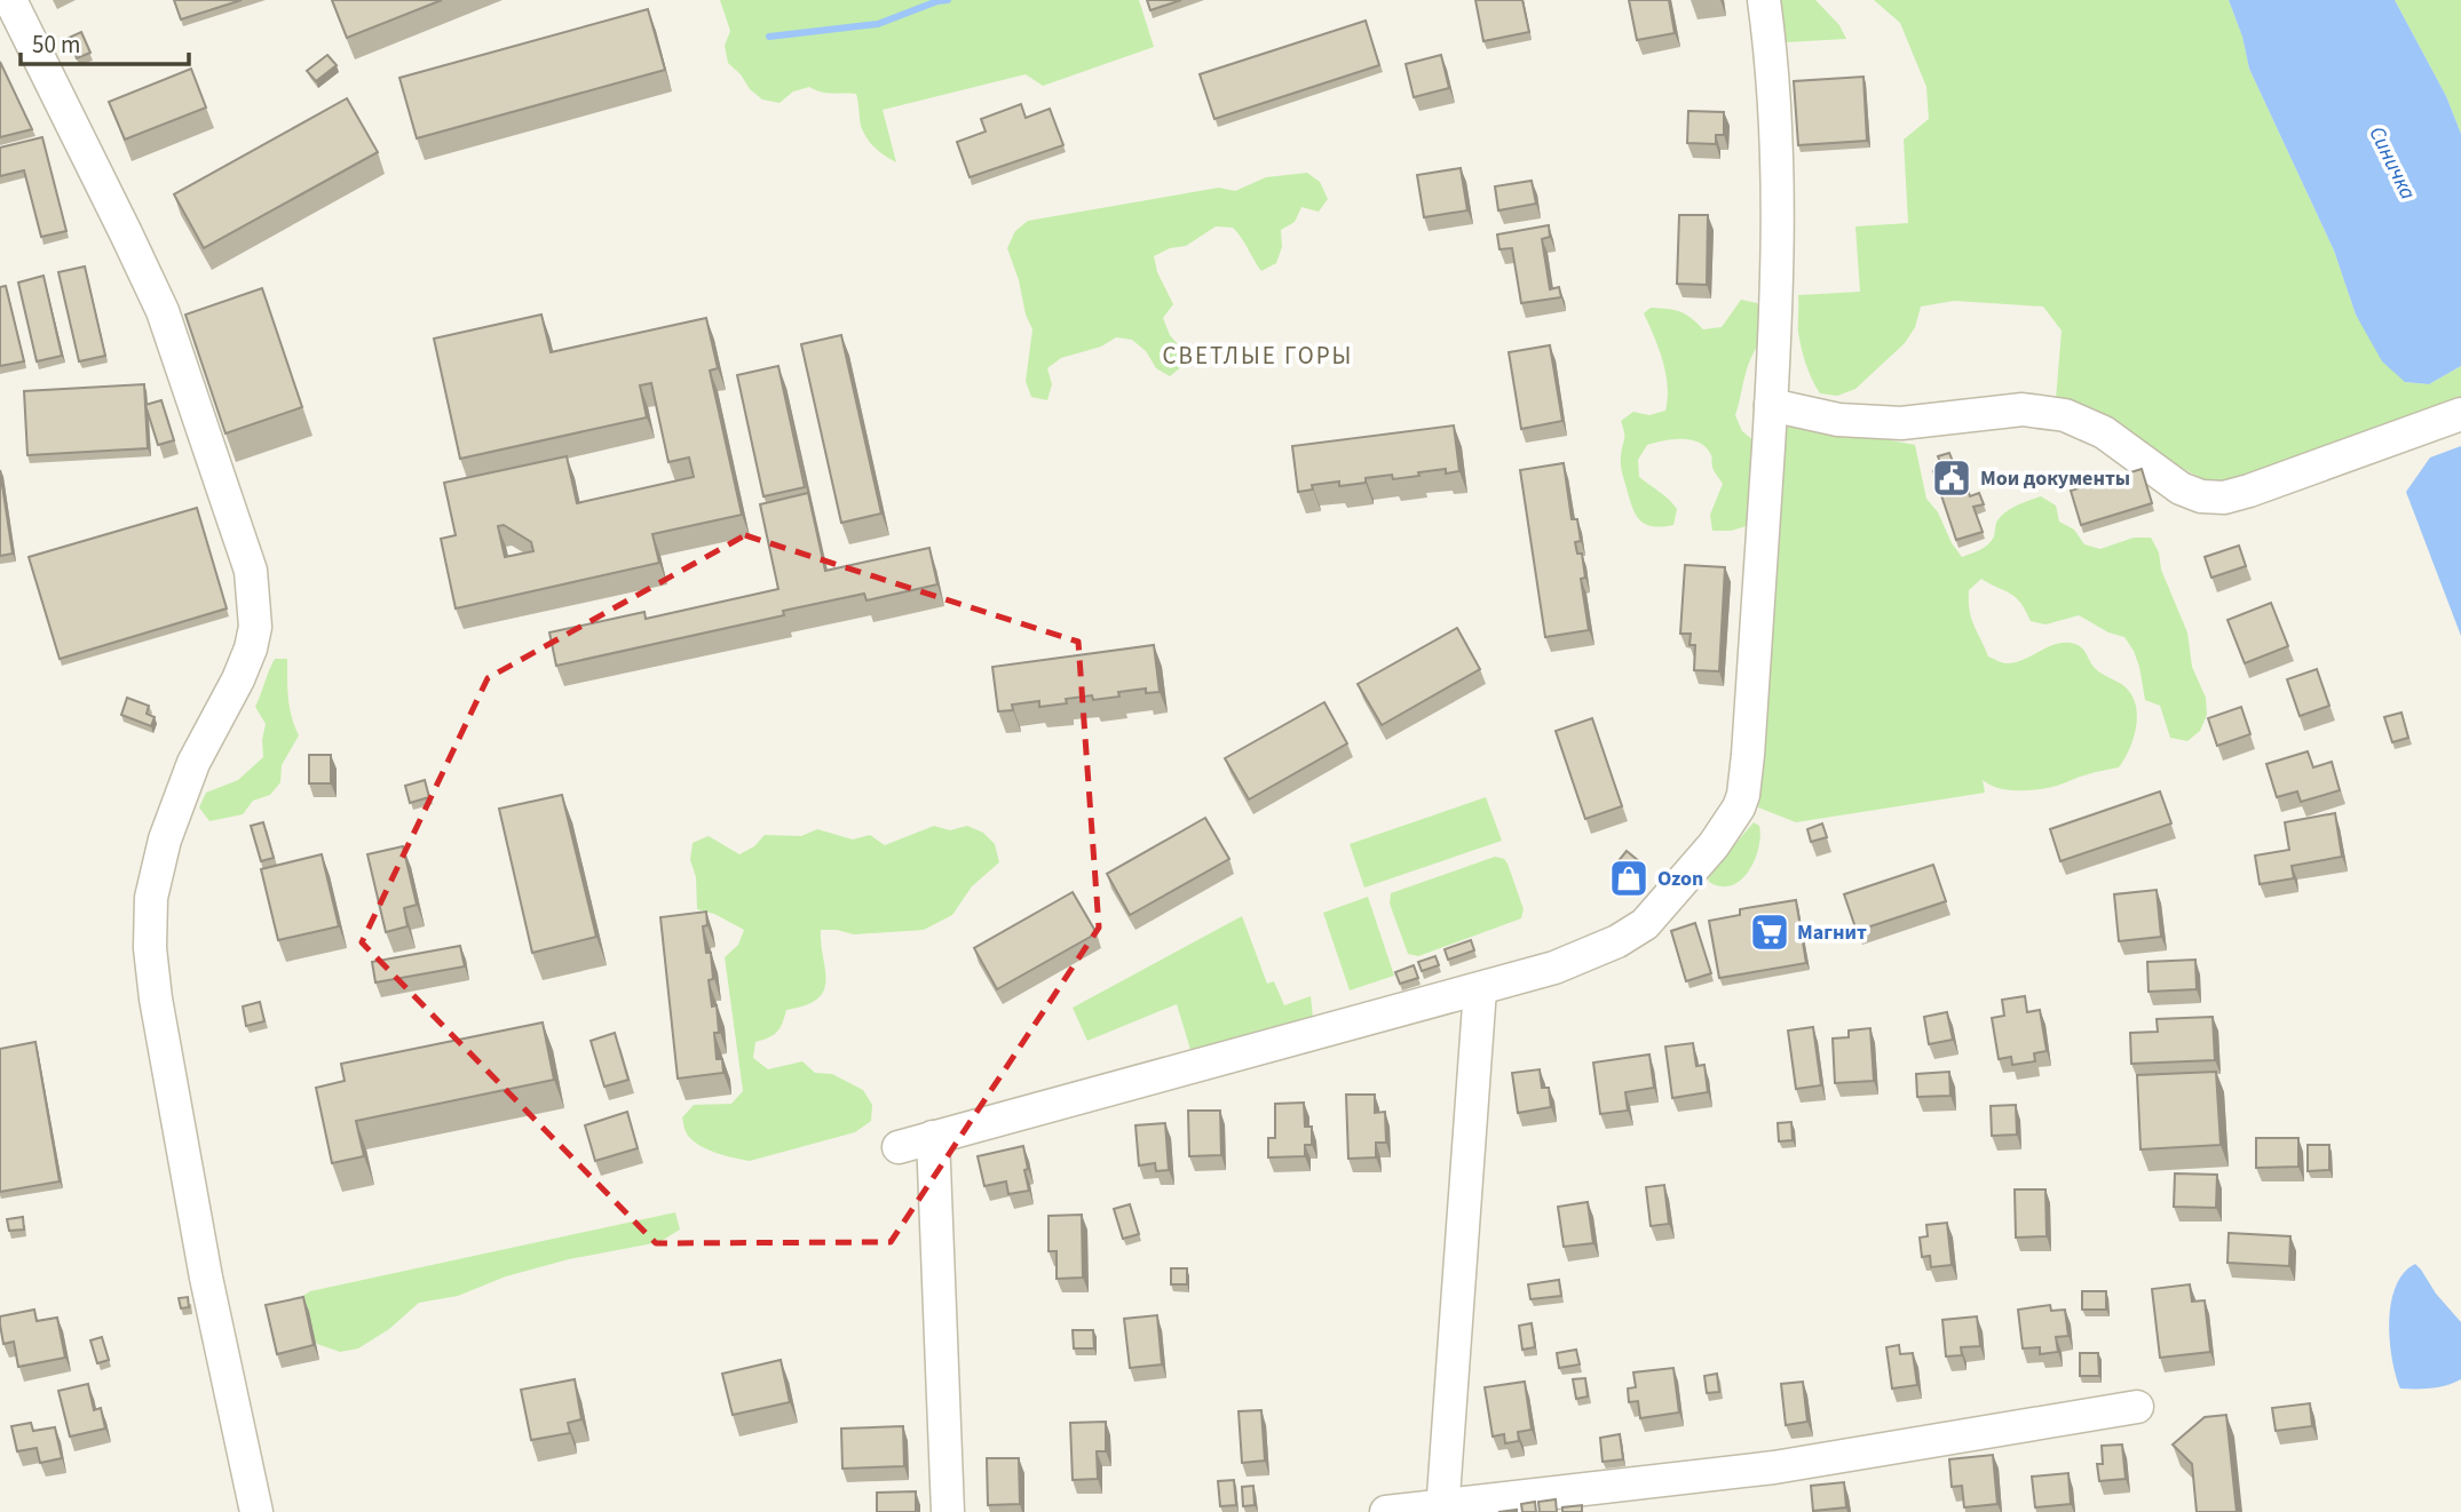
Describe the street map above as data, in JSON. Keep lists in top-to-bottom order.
{
  "districts": ["СВЕТЛЫЕ ГОРЫ"],
  "water": ["Синичка"],
  "places": {
    "public building": ["Мои документы"],
    "shop": ["Ozon"],
    "supermarket": ["Магнит"]
  },
  "scale_bar": "50 m"
}
